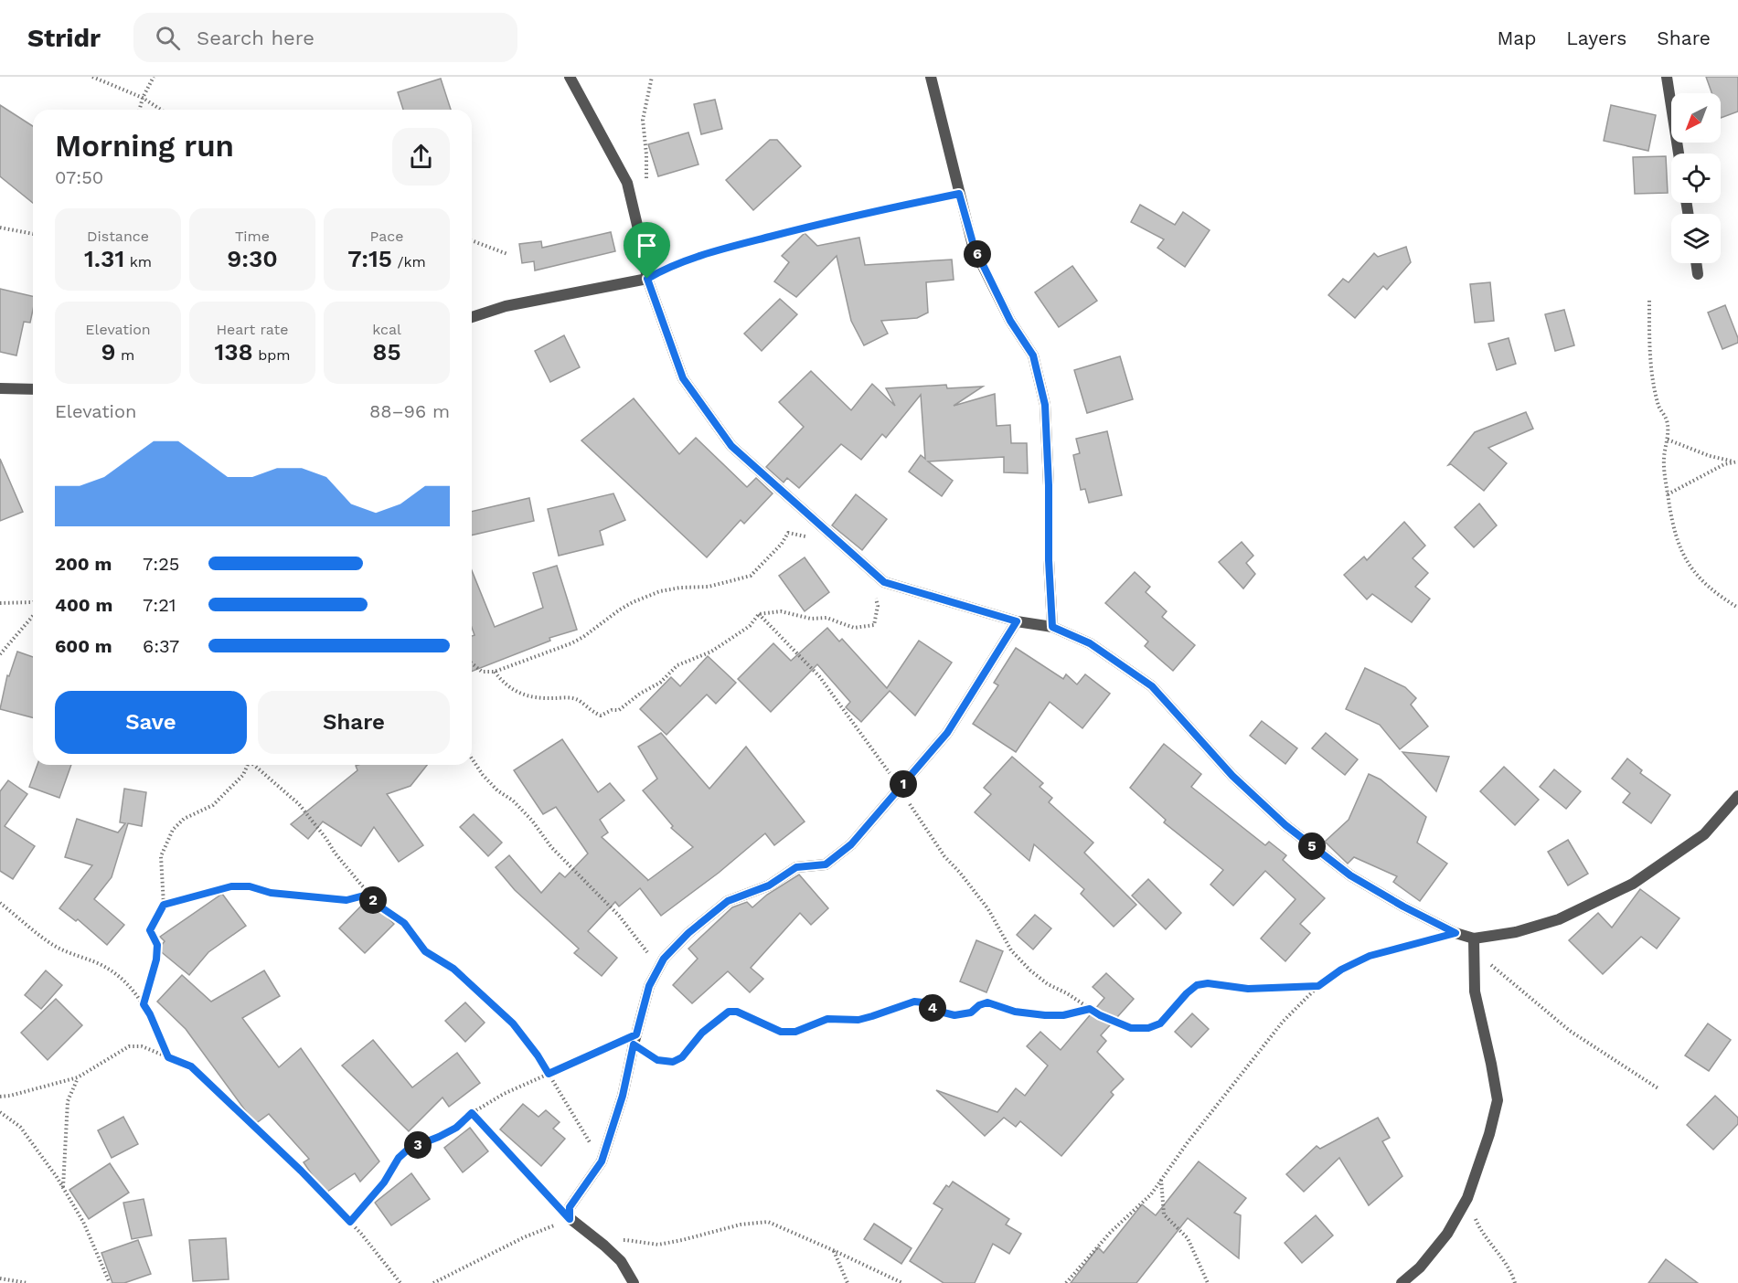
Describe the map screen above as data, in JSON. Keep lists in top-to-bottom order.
{
  "north": "bottom left",
  "page": {
    "header": "Stridr",
    "search": "Search here",
    "nav": ["Map", "Layers", "Share"],
    "heading": ["Morning run", "07:50"],
    "stats": [
      ["Distance", "1.31 km"],
      ["Time", "9:30"],
      ["Pace", "7:15 /km"],
      ["Elevation", "9 m"],
      ["Heart rate", "138 bpm"],
      ["kcal", "85"]
    ],
    "pins": [
      "6",
      "1",
      "5",
      "2",
      "4",
      "3"
    ],
    "chart": ["Elevation", "88–96 m"],
    "list": [
      {
        "name": "200 m",
        "note": "7:25"
      },
      {
        "name": "400 m",
        "note": "7:21"
      },
      {
        "name": "600 m",
        "note": "6:37"
      }
    ],
    "buttons": ["Save", "Share"]
  }
}
